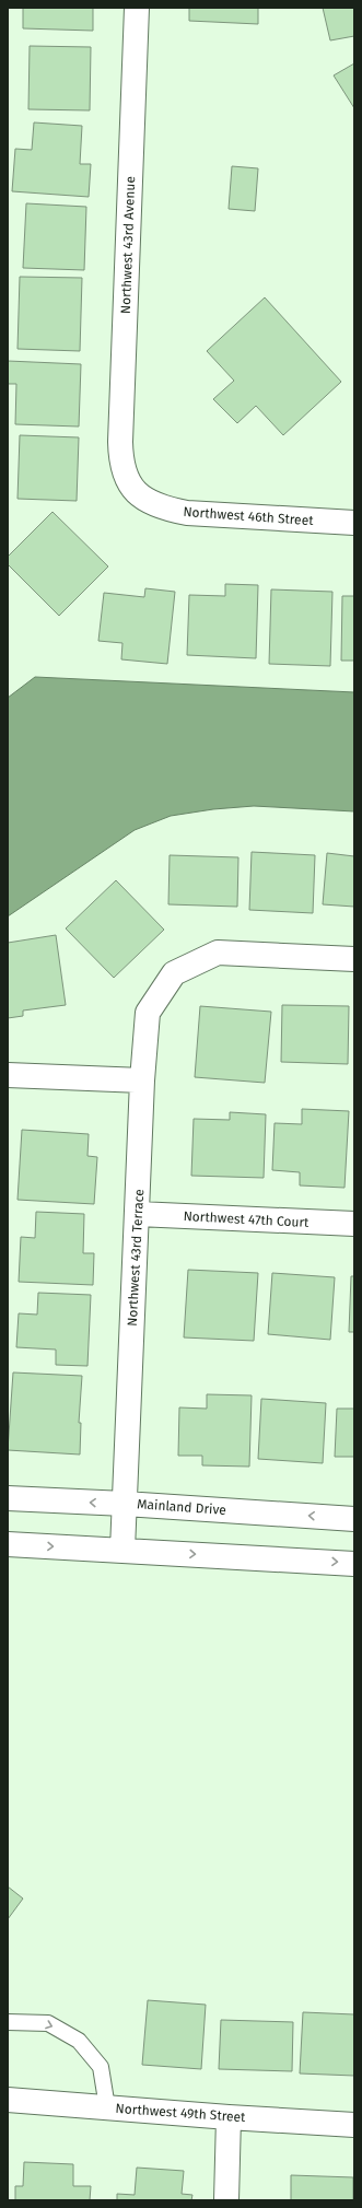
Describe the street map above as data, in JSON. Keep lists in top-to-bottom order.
{
  "streets": {
    "street": [
      "Northwest 43rd Avenue",
      "Northwest 46th Street",
      "Northwest 47th Court",
      "Northwest 43rd Terrace",
      "Mainland Drive",
      "Northwest 49th Street"
    ]
  },
  "crossings": [
    ["Northwest 43rd Avenue", "Northwest 46th Street"],
    ["Northwest 47th Court", "Northwest 43rd Terrace"],
    ["Northwest 43rd Terrace", "Mainland Drive"]
  ]
}
